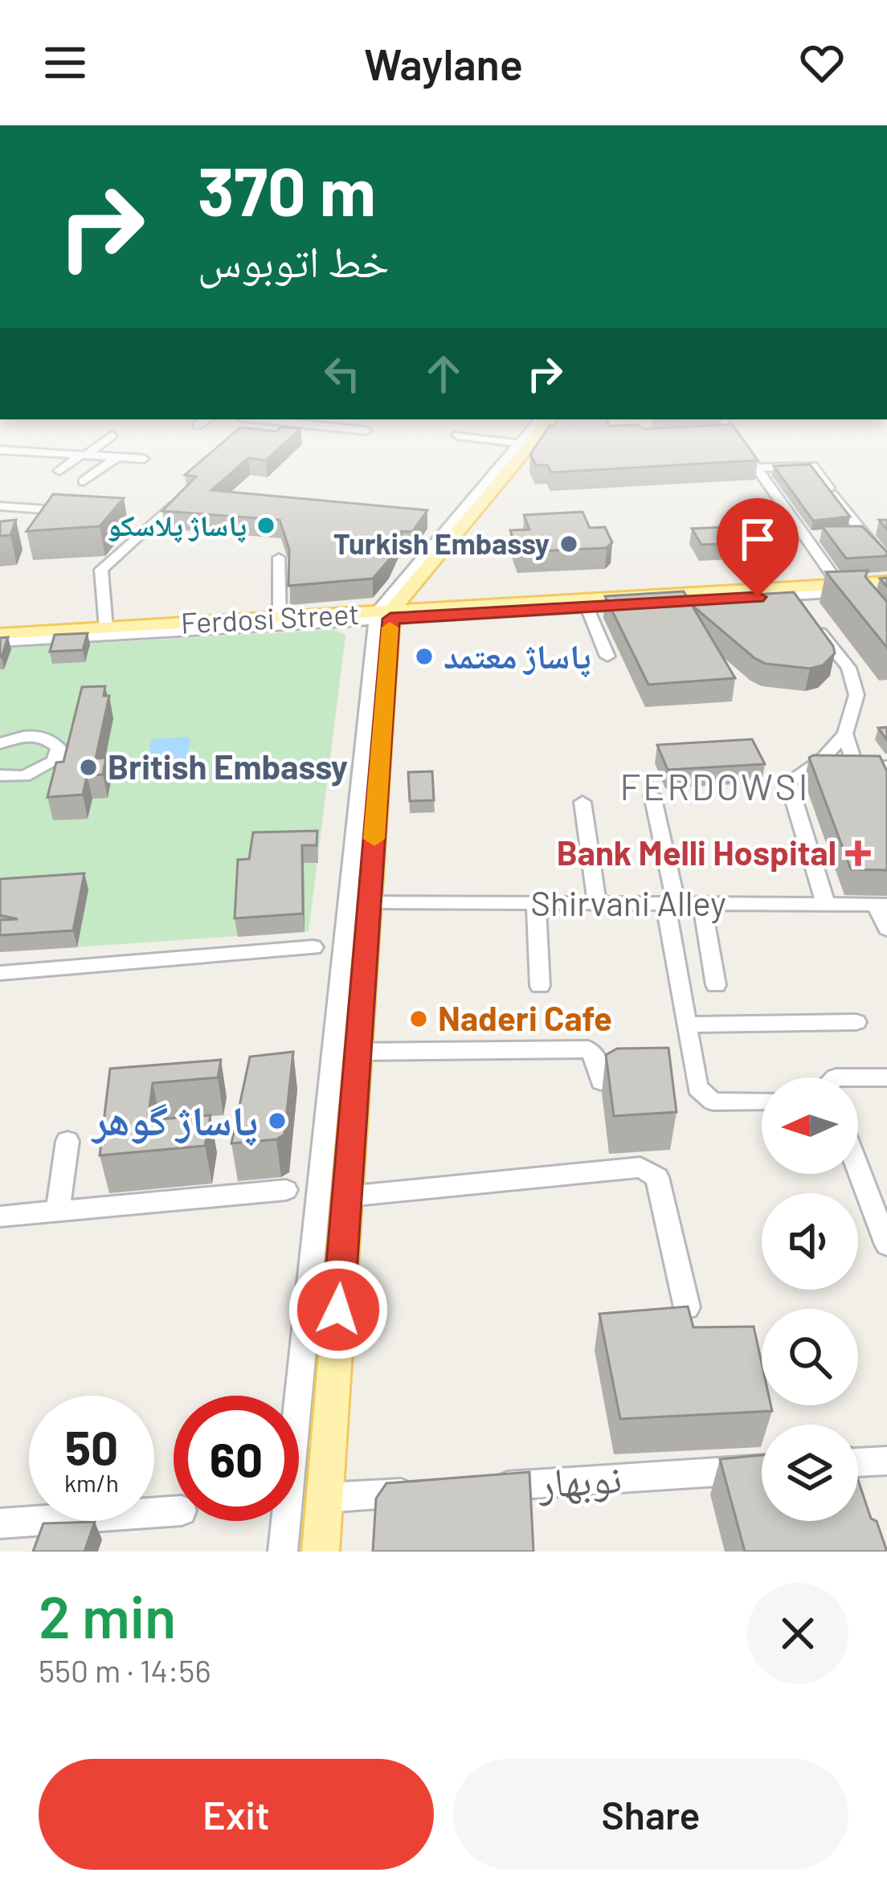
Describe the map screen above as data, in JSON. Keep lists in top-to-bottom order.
{
  "streets": {
    "main road": ["Ferdosi Street"],
    "street": ["Shirvani Alley", "نوبهار"]
  },
  "districts": ["FERDOWSI"],
  "places": {
    "other": [
      "پاساژ پلاسکو",
      "Turkish Embassy",
      "پاساژ معتمد",
      "British Embassy",
      "Naderi Cafe",
      "پاساژ گوهر"
    ],
    "health": ["Bank Melli Hospital"]
  },
  "north": "left",
  "page": {
    "header": "Waylane",
    "turn": ["370 m", "خط اتوبوس"],
    "speed": "50 km/h",
    "limit": "60",
    "heading": ["2 min", "550 m · 14:56"],
    "buttons": ["Exit", "Share"]
  }
}
